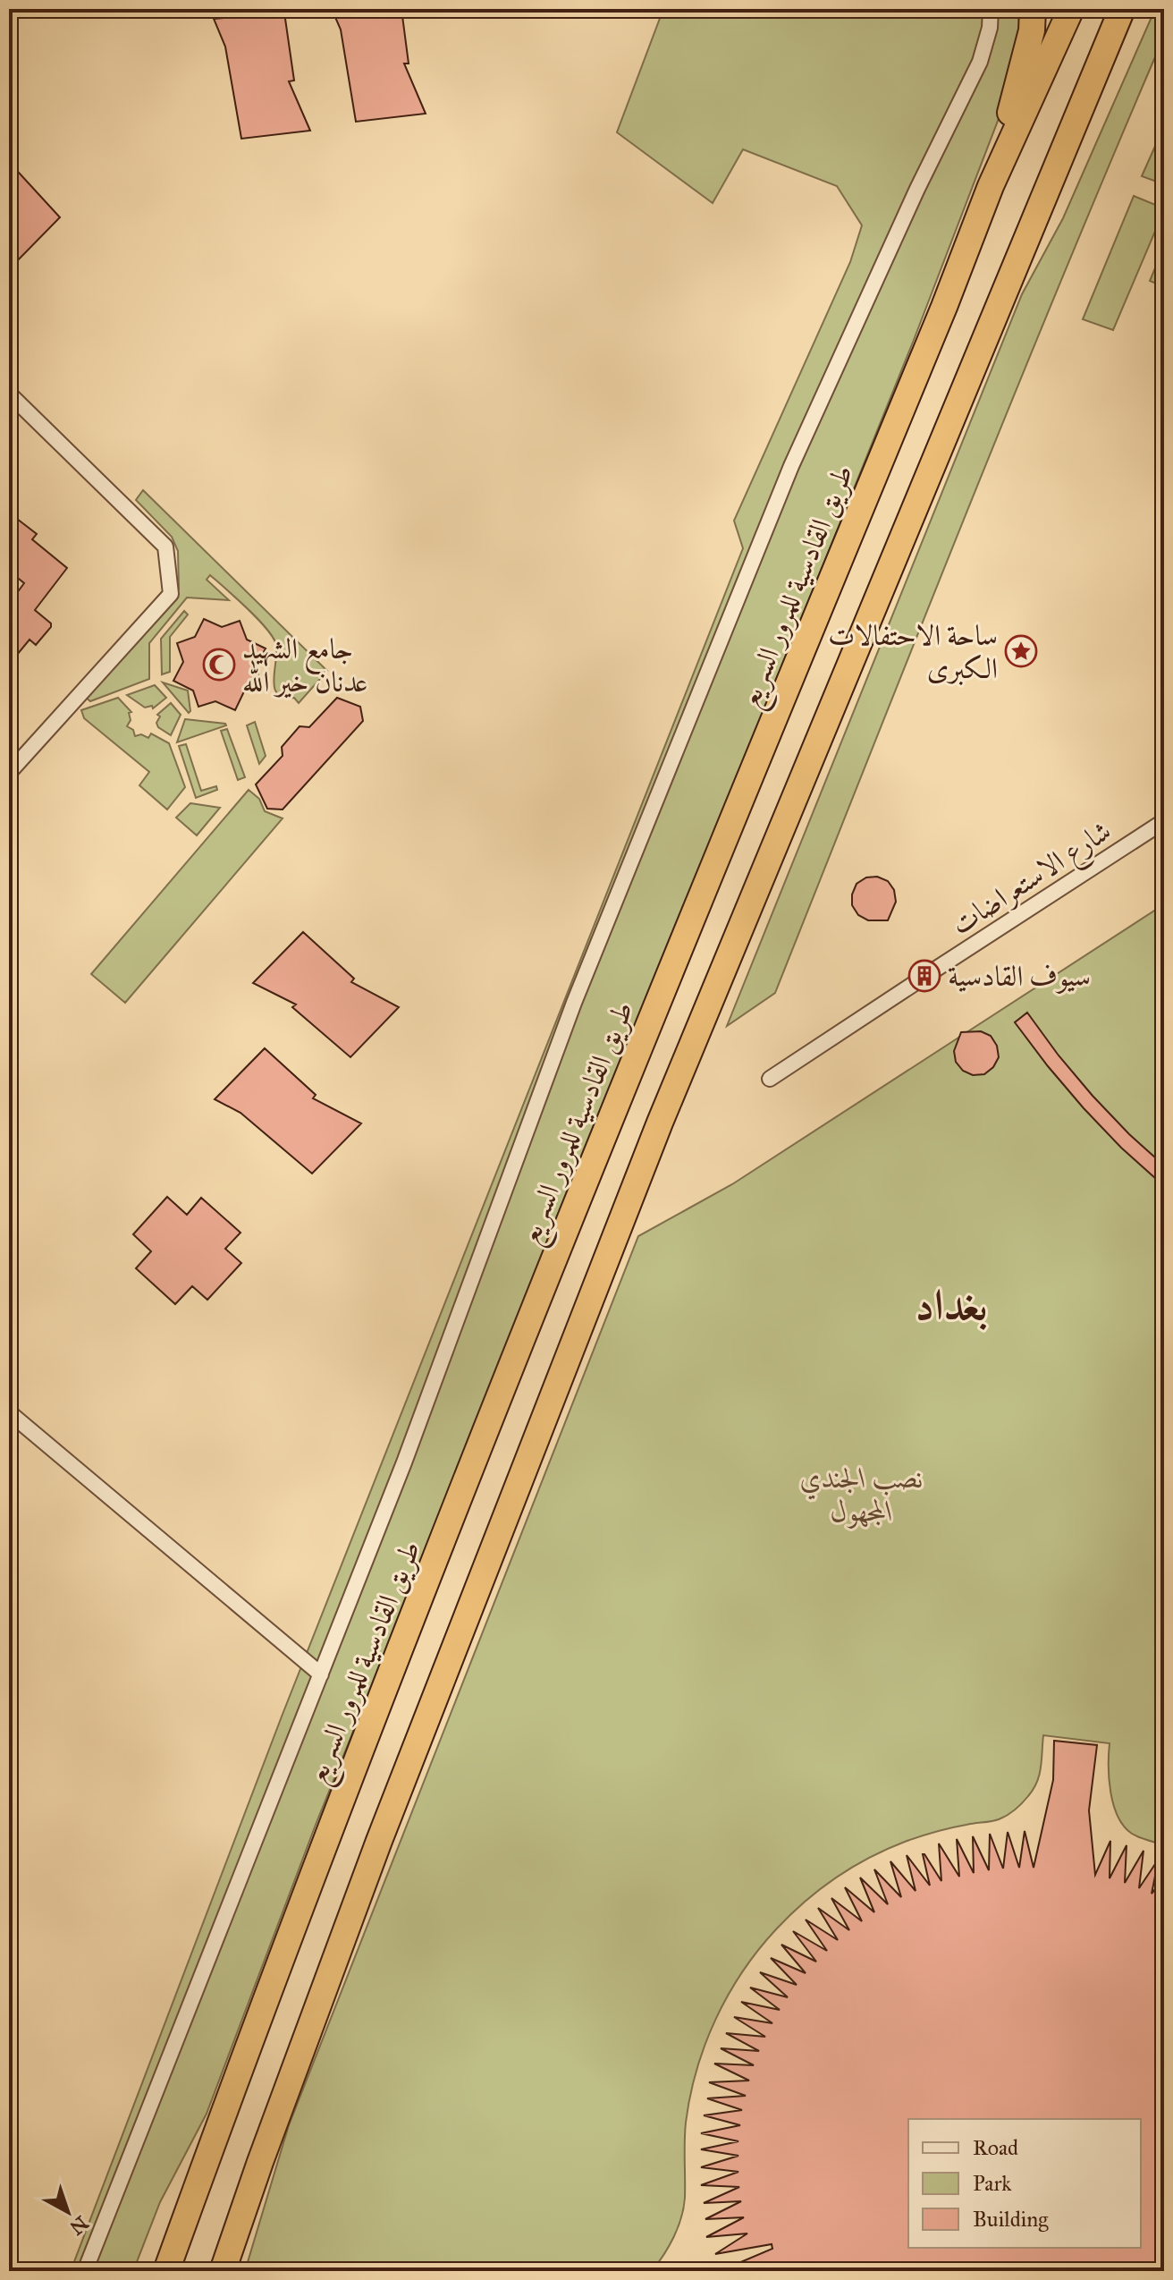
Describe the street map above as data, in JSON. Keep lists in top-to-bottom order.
{
  "streets": {
    "highway": ["طريق القادسية للمرور السريع"],
    "street": ["شارع الاستعراضات"]
  },
  "districts": ["بغداد"],
  "parks": ["نصب الجندي المجهول"],
  "places": {
    "place": ["ساحة الاحتفالات الكبرى"],
    "mosque": ["جامع الشهيد عدنان خير الله"],
    "building": ["سيوف القادسية"]
  },
  "legend": ["Road", "Park", "Building"],
  "north": "bottom right"
}
